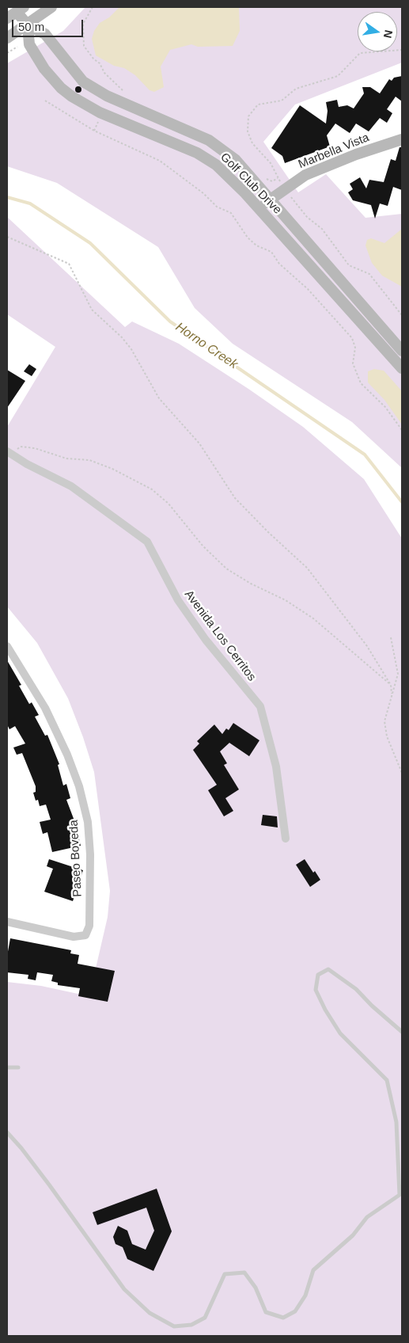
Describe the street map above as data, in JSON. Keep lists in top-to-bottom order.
{
  "streets": {
    "street": [
      "Marbella Vista",
      "Golf Club Drive",
      "Avenida Los Cerritos",
      "Paseo Boveda"
    ]
  },
  "crossings": [
    ["Marbella Vista", "Golf Club Drive"]
  ],
  "water": ["Horno Creek"],
  "scale_bar": "50 m",
  "north": "right"
}
